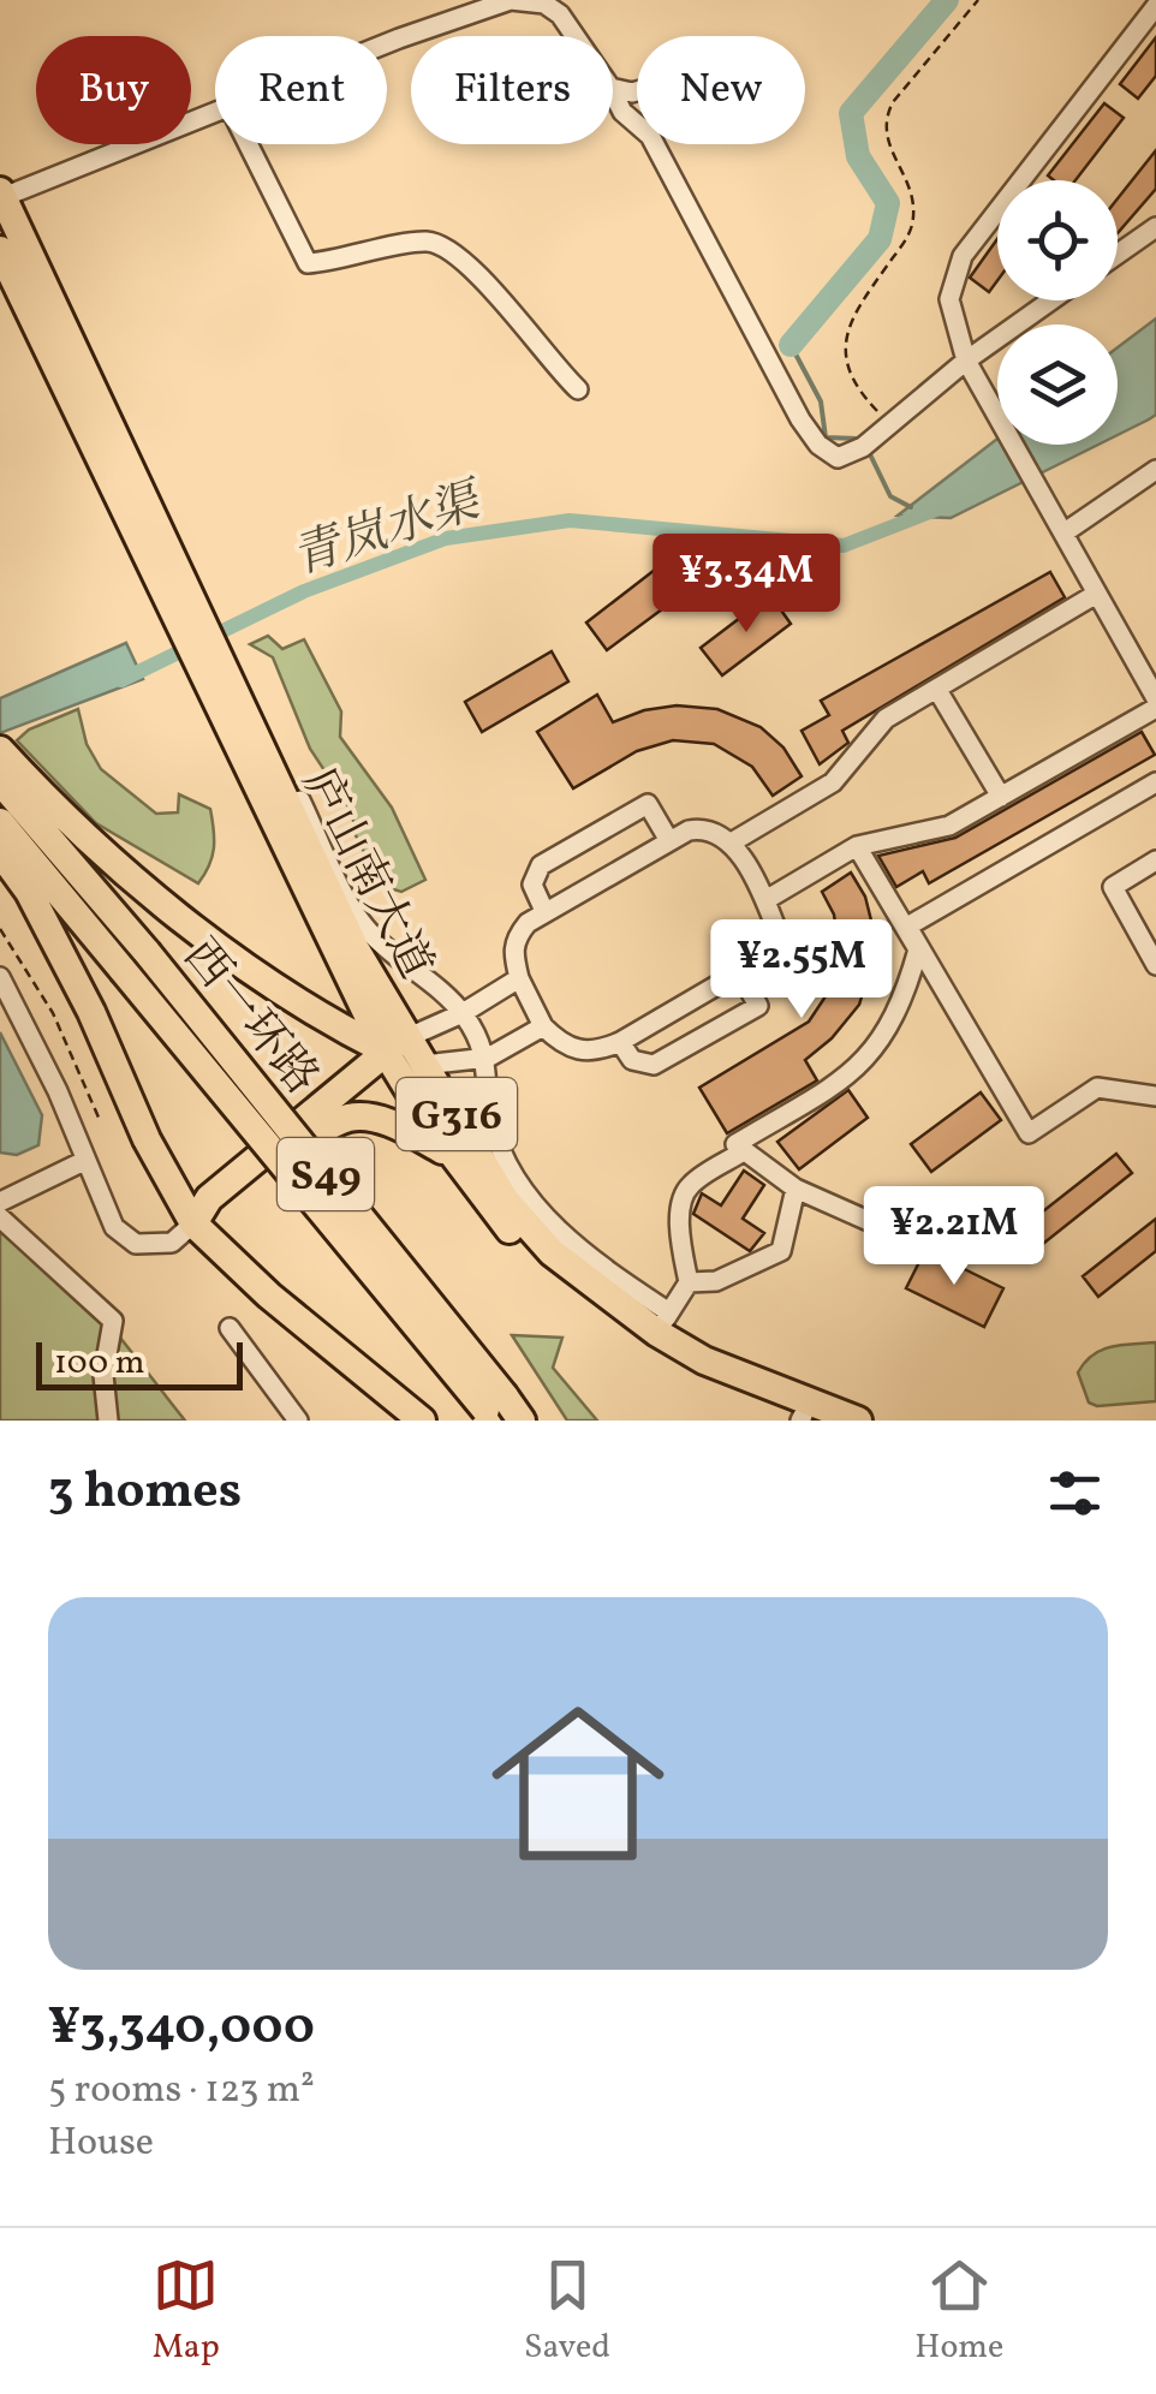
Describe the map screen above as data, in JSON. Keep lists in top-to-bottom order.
{
  "streets": {
    "highway": [
      "庐山南大道",
      "西一环路",
      "G316",
      "S49"
    ]
  },
  "water": ["青岚水渠"],
  "scale_bar": "100 m",
  "page": {
    "chip": [
      "Buy",
      "Rent",
      "Filters",
      "New"
    ],
    "price": ["¥3.34M", "¥2.55M", "¥2.21M"],
    "scale": "100 m",
    "heading": "3 homes",
    "list": [
      {
        "name": "¥3,340,000",
        "note": "5 rooms · 123 m² · House"
      }
    ],
    "tabs": ["Map", "Saved", "Home"]
  }
}
